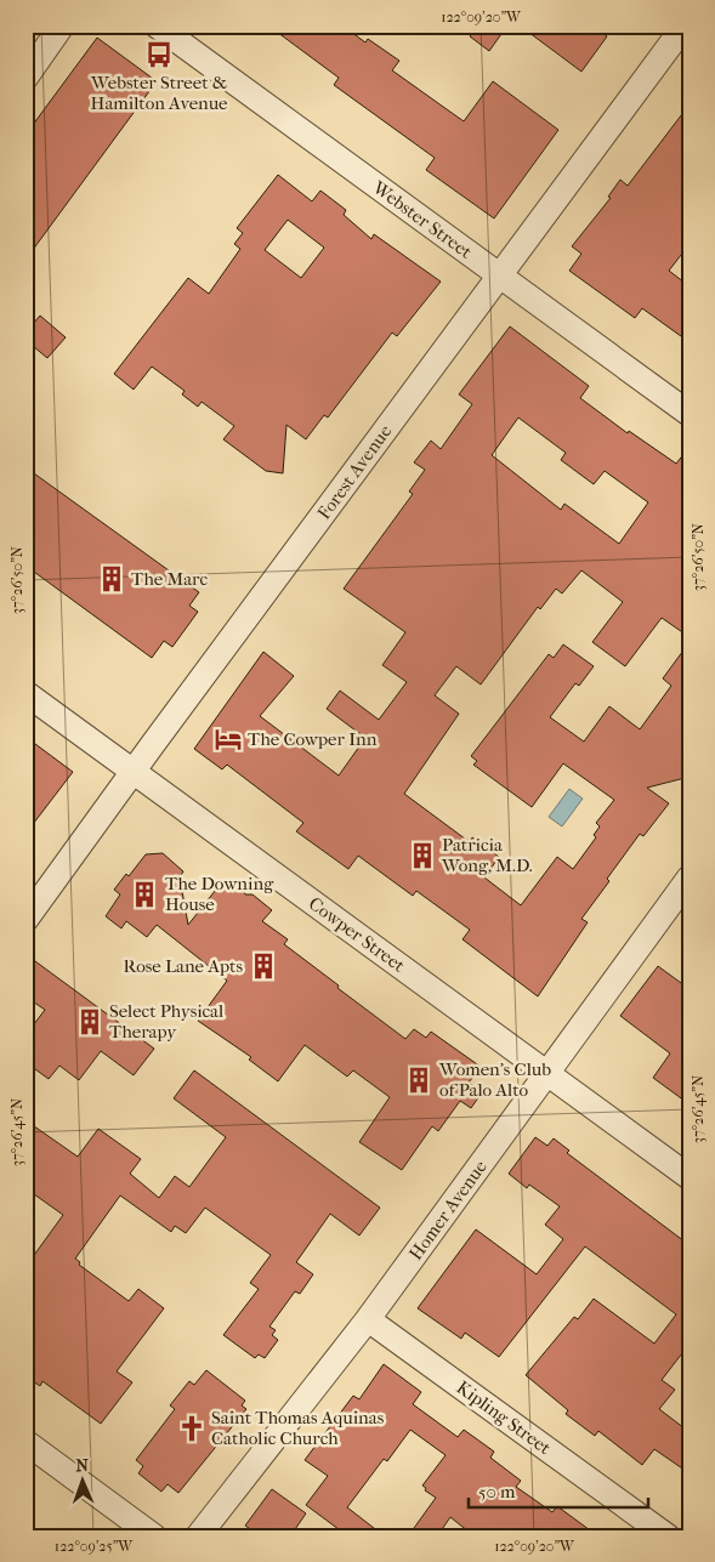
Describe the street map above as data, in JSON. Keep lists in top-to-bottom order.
{
  "streets": {
    "street": [
      "Webster Street",
      "Forest Avenue",
      "Cowper Street",
      "Homer Avenue",
      "Kipling Street"
    ]
  },
  "crossings": [
    ["Webster Street", "Forest Avenue"],
    ["Forest Avenue", "Cowper Street"],
    ["Cowper Street", "Homer Avenue"],
    ["Homer Avenue", "Kipling Street"]
  ],
  "places": {
    "bus stop": ["Webster Street & Hamilton Avenue"],
    "building": [
      "The Marc",
      "Patricia Wong, M.D.",
      "The Downing House",
      "Rose Lane Apts",
      "Select Physical Therapy",
      "Women's Club of Palo Alto"
    ],
    "hotel": ["The Cowper Inn"],
    "church": ["Saint Thomas Aquinas Catholic Church"]
  },
  "scale_bar": "50 m",
  "north": "top",
  "coordinates": [
    "122°09'20\"W",
    "37°26'50\"N",
    "37°26'45\"N",
    "122°09'25\"W"
  ]
}
